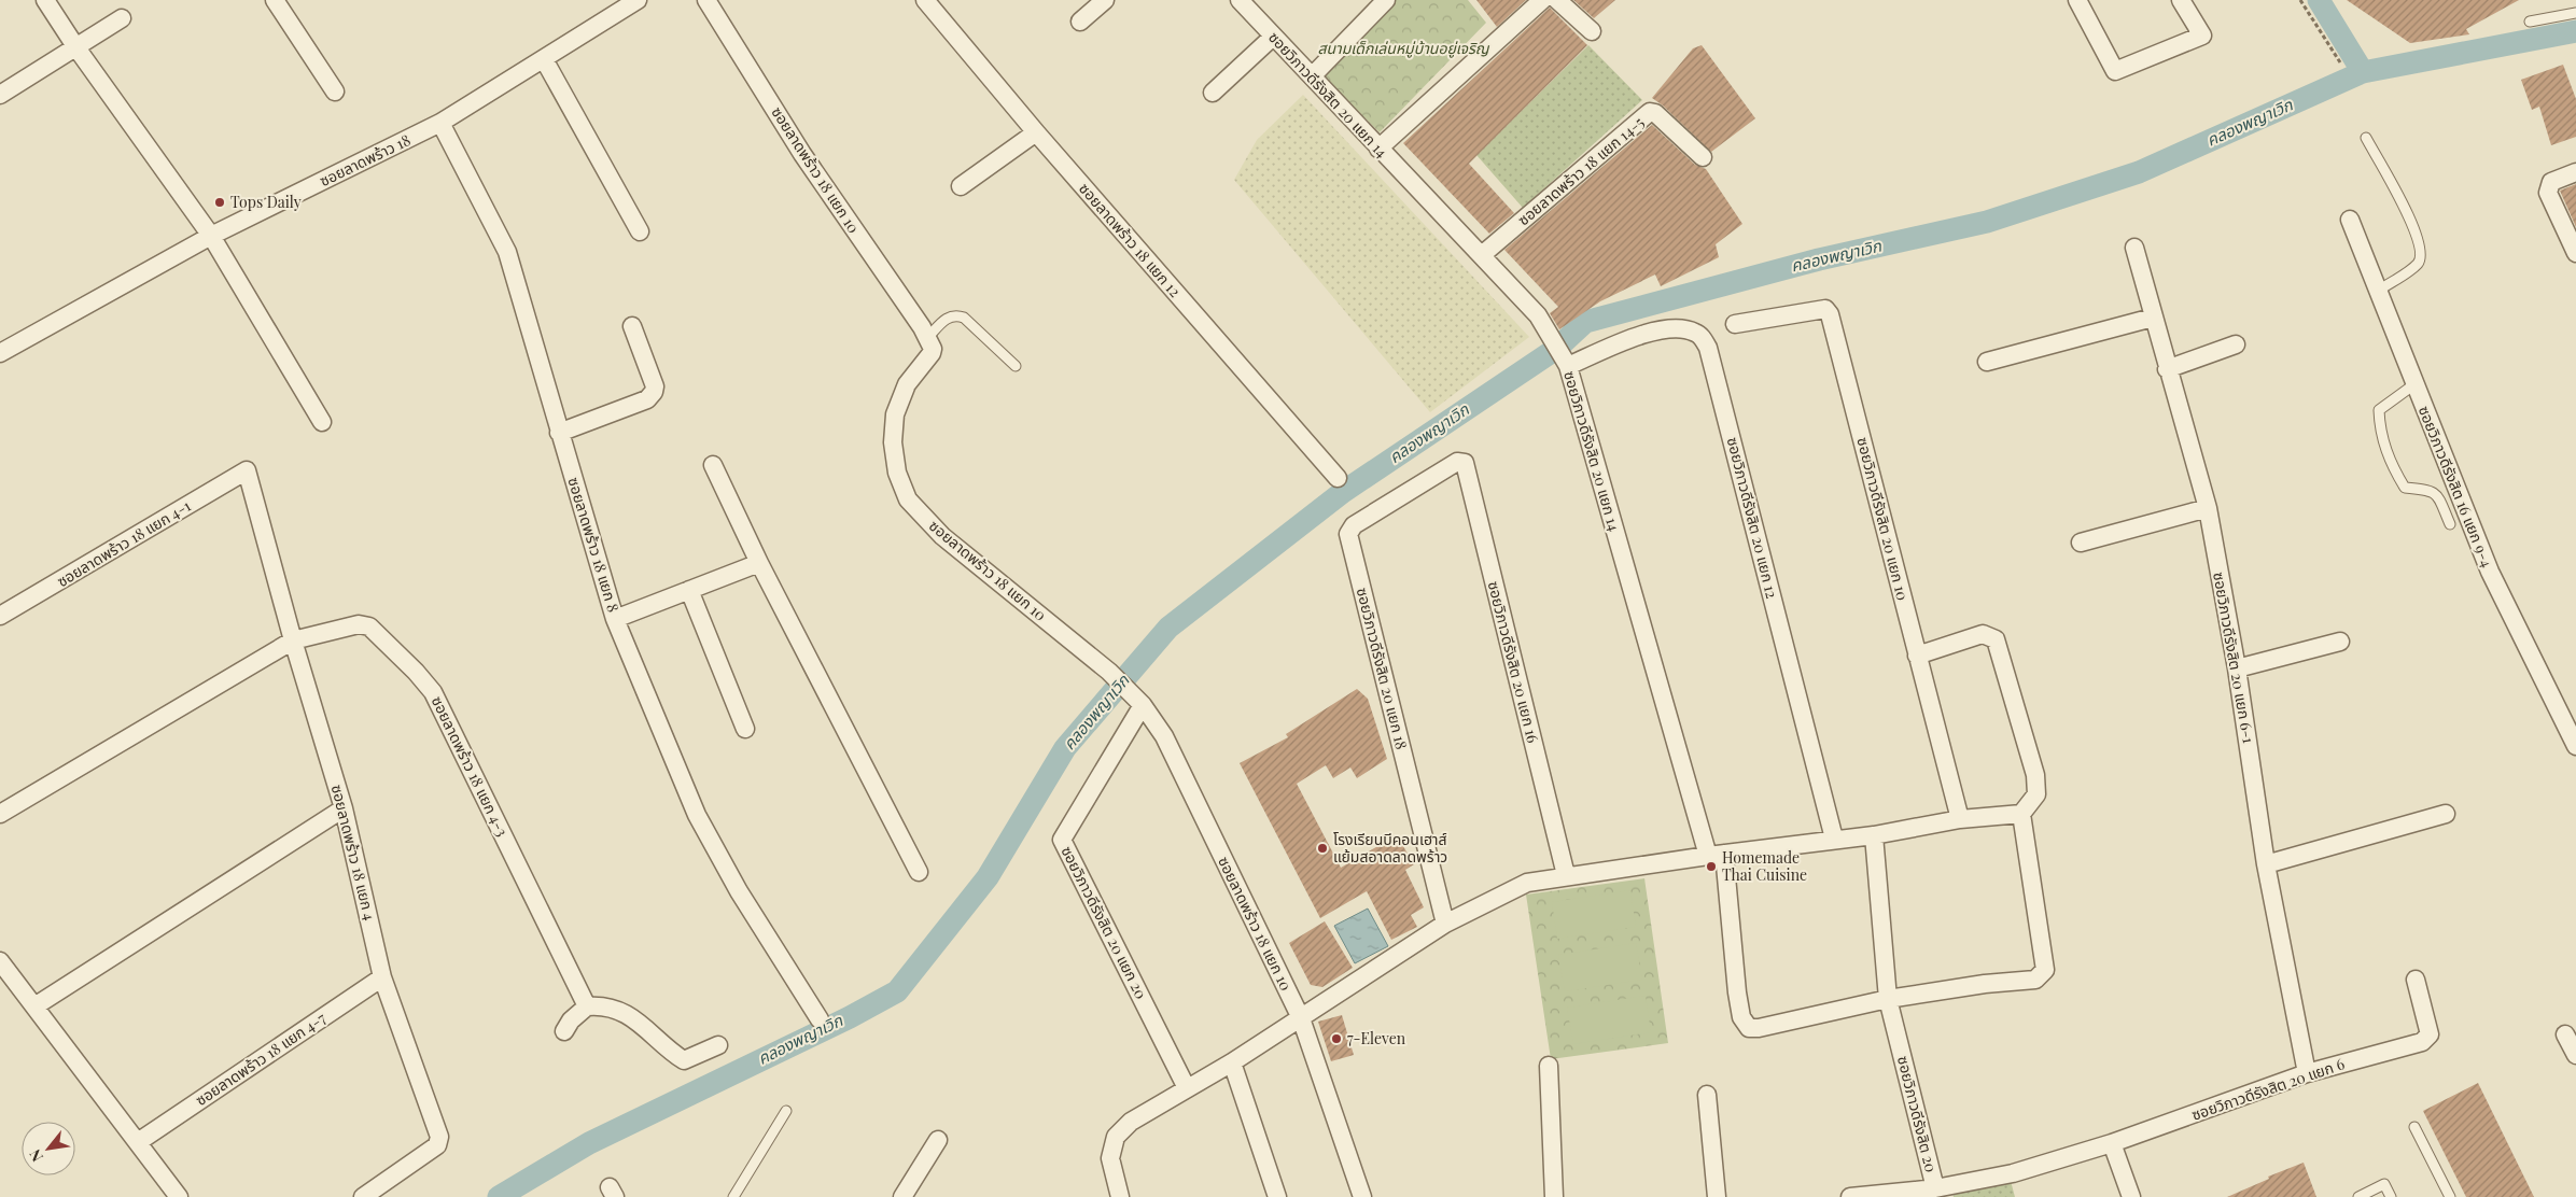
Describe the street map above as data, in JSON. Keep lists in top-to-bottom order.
{
  "streets": {
    "street": [
      "ซอยวิภาวดีรังสิต 20 แยก 14",
      "ซอยลาดพร้าว 18",
      "ซอยลาดพร้าว 18 แยก 10",
      "ซอยลาดพร้าว 18 แยก 14-5",
      "ซอยลาดพร้าว 18 แยก 12",
      "ซอยวิภาวดีรังสิต 16 แยก 9-4",
      "ซอยวิภาวดีรังสิต 20 แยก 12",
      "ซอยวิภาวดีรังสิต 20 แยก 10",
      "ซอยลาดพร้าว 18 แยก 4-1",
      "ซอยลาดพร้าว 18 แยก 8",
      "ซอยวิภาวดีรังสิต 20 แยก 6-1",
      "ซอยวิภาวดีรังสิต 20 แยก 16",
      "ซอยวิภาวดีรังสิต 20 แยก 18",
      "ซอยลาดพร้าว 18 แยก 4-3",
      "ซอยลาดพร้าว 18 แยก 4",
      "ซอยวิภาวดีรังสิต 20 แยก 20",
      "ซอยลาดพร้าว 18 แยก 4-7",
      "ซอยวิภาวดีรังสิต 20 แยก 6",
      "ซอยวิภาวดีรังสิต 20"
    ]
  },
  "crossings": [
    ["ซอยวิภาวดีรังสิต 20 แยก 14", "ซอยลาดพร้าว 18 แยก 14-5"],
    ["ซอยวิภาวดีรังสิต 20 แยก 14", "ซอยวิภาวดีรังสิต 20 แยก 12"],
    ["ซอยวิภาวดีรังสิต 20 แยก 14", "ซอยวิภาวดีรังสิต 20"],
    ["ซอยลาดพร้าว 18", "ซอยลาดพร้าว 18 แยก 8"],
    ["ซอยลาดพร้าว 18 แยก 10", "ซอยวิภาวดีรังสิต 20 แยก 20"],
    ["ซอยลาดพร้าว 18 แยก 4-1", "ซอยลาดพร้าว 18 แยก 4"],
    ["ซอยวิภาวดีรังสิต 20 แยก 6-1", "ซอยวิภาวดีรังสิต 20 แยก 6"],
    ["ซอยวิภาวดีรังสิต 20 แยก 16", "ซอยวิภาวดีรังสิต 20 แยก 18"],
    ["ซอยลาดพร้าว 18 แยก 4-3", "ซอยลาดพร้าว 18 แยก 4"],
    ["ซอยลาดพร้าว 18 แยก 4", "ซอยลาดพร้าว 18 แยก 4-7"],
    ["ซอยวิภาวดีรังสิต 20 แยก 6", "ซอยวิภาวดีรังสิต 20"]
  ],
  "water": ["คลองพญาเวิก"],
  "parks": ["สนามเด็กเล่นหมู่บ้านอยู่เจริญ"],
  "places": [
    "Tops Daily",
    "โรงเรียนบีคอนเฮาส์ แย้มสอาดลาดพร้าว",
    "Homemade Thai Cuisine",
    "7-Eleven"
  ],
  "north": "bottom left"
}
